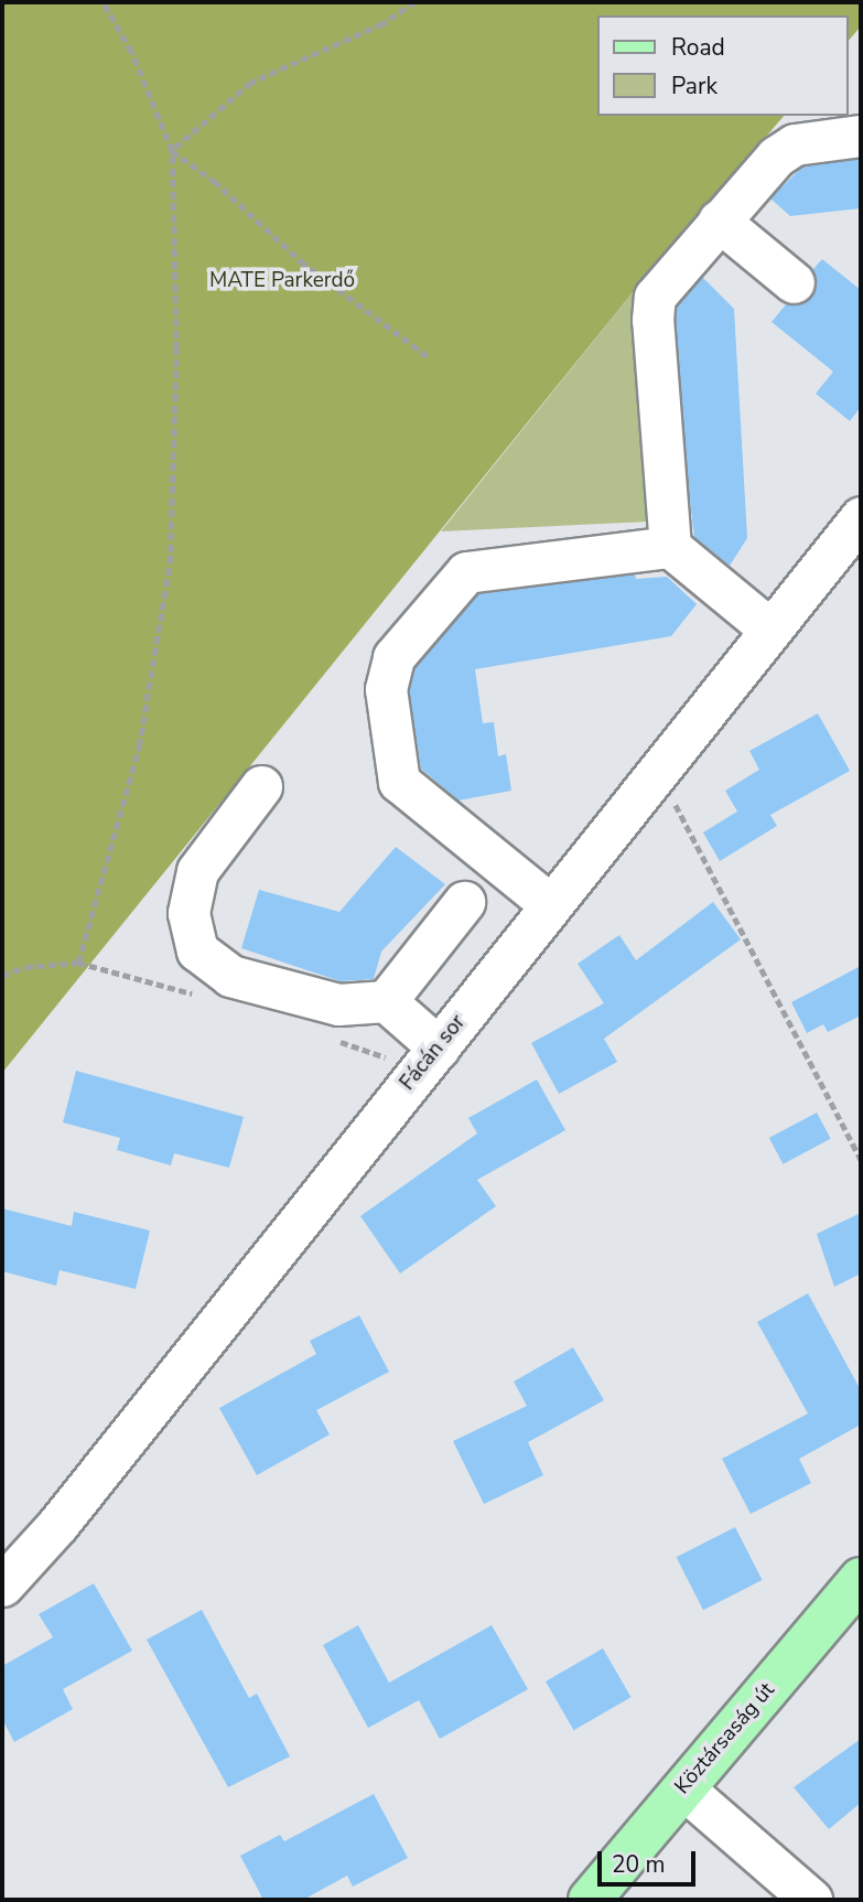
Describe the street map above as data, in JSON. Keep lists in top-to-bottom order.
{
  "streets": {
    "main road": ["Köztársaság út"],
    "street": ["Fácán sor"]
  },
  "parks": ["MATE Parkerdő"],
  "legend": ["Road", "Park"],
  "scale_bar": "20 m"
}
